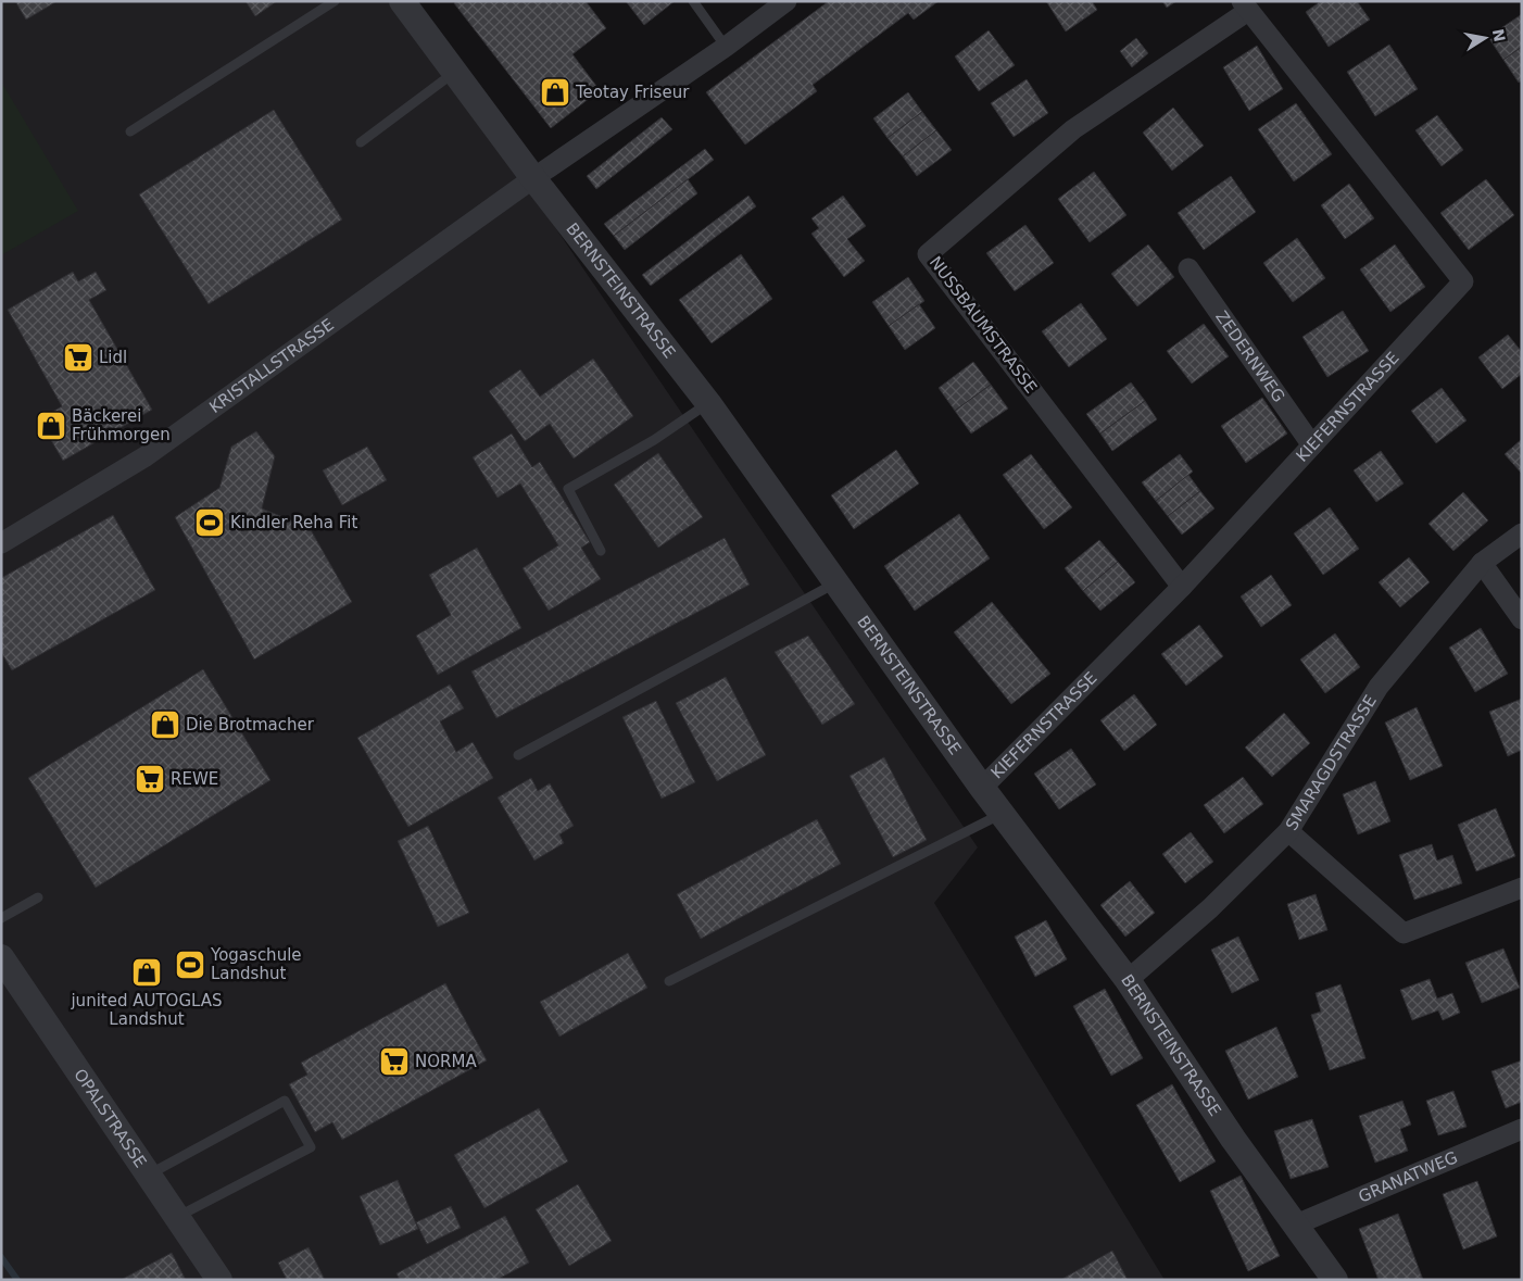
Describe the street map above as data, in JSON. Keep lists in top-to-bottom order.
{
  "streets": {
    "street": [
      "BERNSTEINSTRASSE",
      "NUSSBAUMSTRASSE",
      "ZEDERNWEG",
      "KRISTALLSTRASSE",
      "KIEFERNSTRASSE",
      "SMARAGDSTRASSE",
      "OPALSTRASSE",
      "GRANATWEG"
    ]
  },
  "crossings": [
    ["BERNSTEINSTRASSE", "KRISTALLSTRASSE"],
    ["BERNSTEINSTRASSE", "KIEFERNSTRASSE"],
    ["BERNSTEINSTRASSE", "SMARAGDSTRASSE"],
    ["BERNSTEINSTRASSE", "GRANATWEG"],
    ["NUSSBAUMSTRASSE", "KIEFERNSTRASSE"],
    ["ZEDERNWEG", "KIEFERNSTRASSE"]
  ],
  "places": {
    "shop": [
      "Teotay Friseur",
      "Bäckerei Frühmorgen",
      "Die Brotmacher",
      "junited AUTOGLAS Landshut"
    ],
    "supermarket": ["Lidl", "REWE", "NORMA"],
    "sports": ["Kindler Reha Fit", "Yogaschule Landshut"]
  },
  "north": "right"
}
